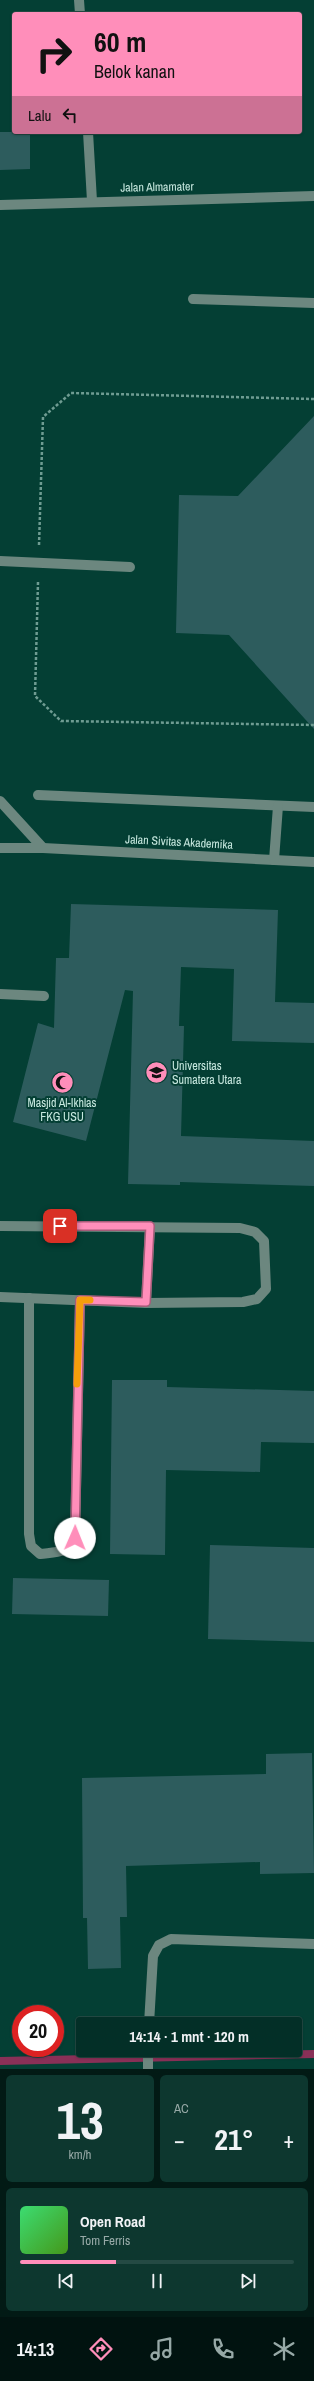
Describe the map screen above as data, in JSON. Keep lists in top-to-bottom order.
{
  "streets": {
    "lane": ["Jalan Almamater", "Jalan Sivitas Akademika"]
  },
  "places": {
    "school or university": ["Universitas Sumatera Utara"],
    "mosque": ["Masjid Al-Ikhlas FKG USU"]
  },
  "page": {
    "turn": ["60 m", "Belok kanan"],
    "then": "Lalu",
    "limit": "20",
    "trip": "14:14 · 1 mnt · 120 m",
    "tile": [
      ["13", "km/h"],
      "AC"
    ],
    "heat": ["−", "21°", "+"],
    "song": ["Open Road", "Tom Ferris"],
    "tabs": "14:13"
  }
}
